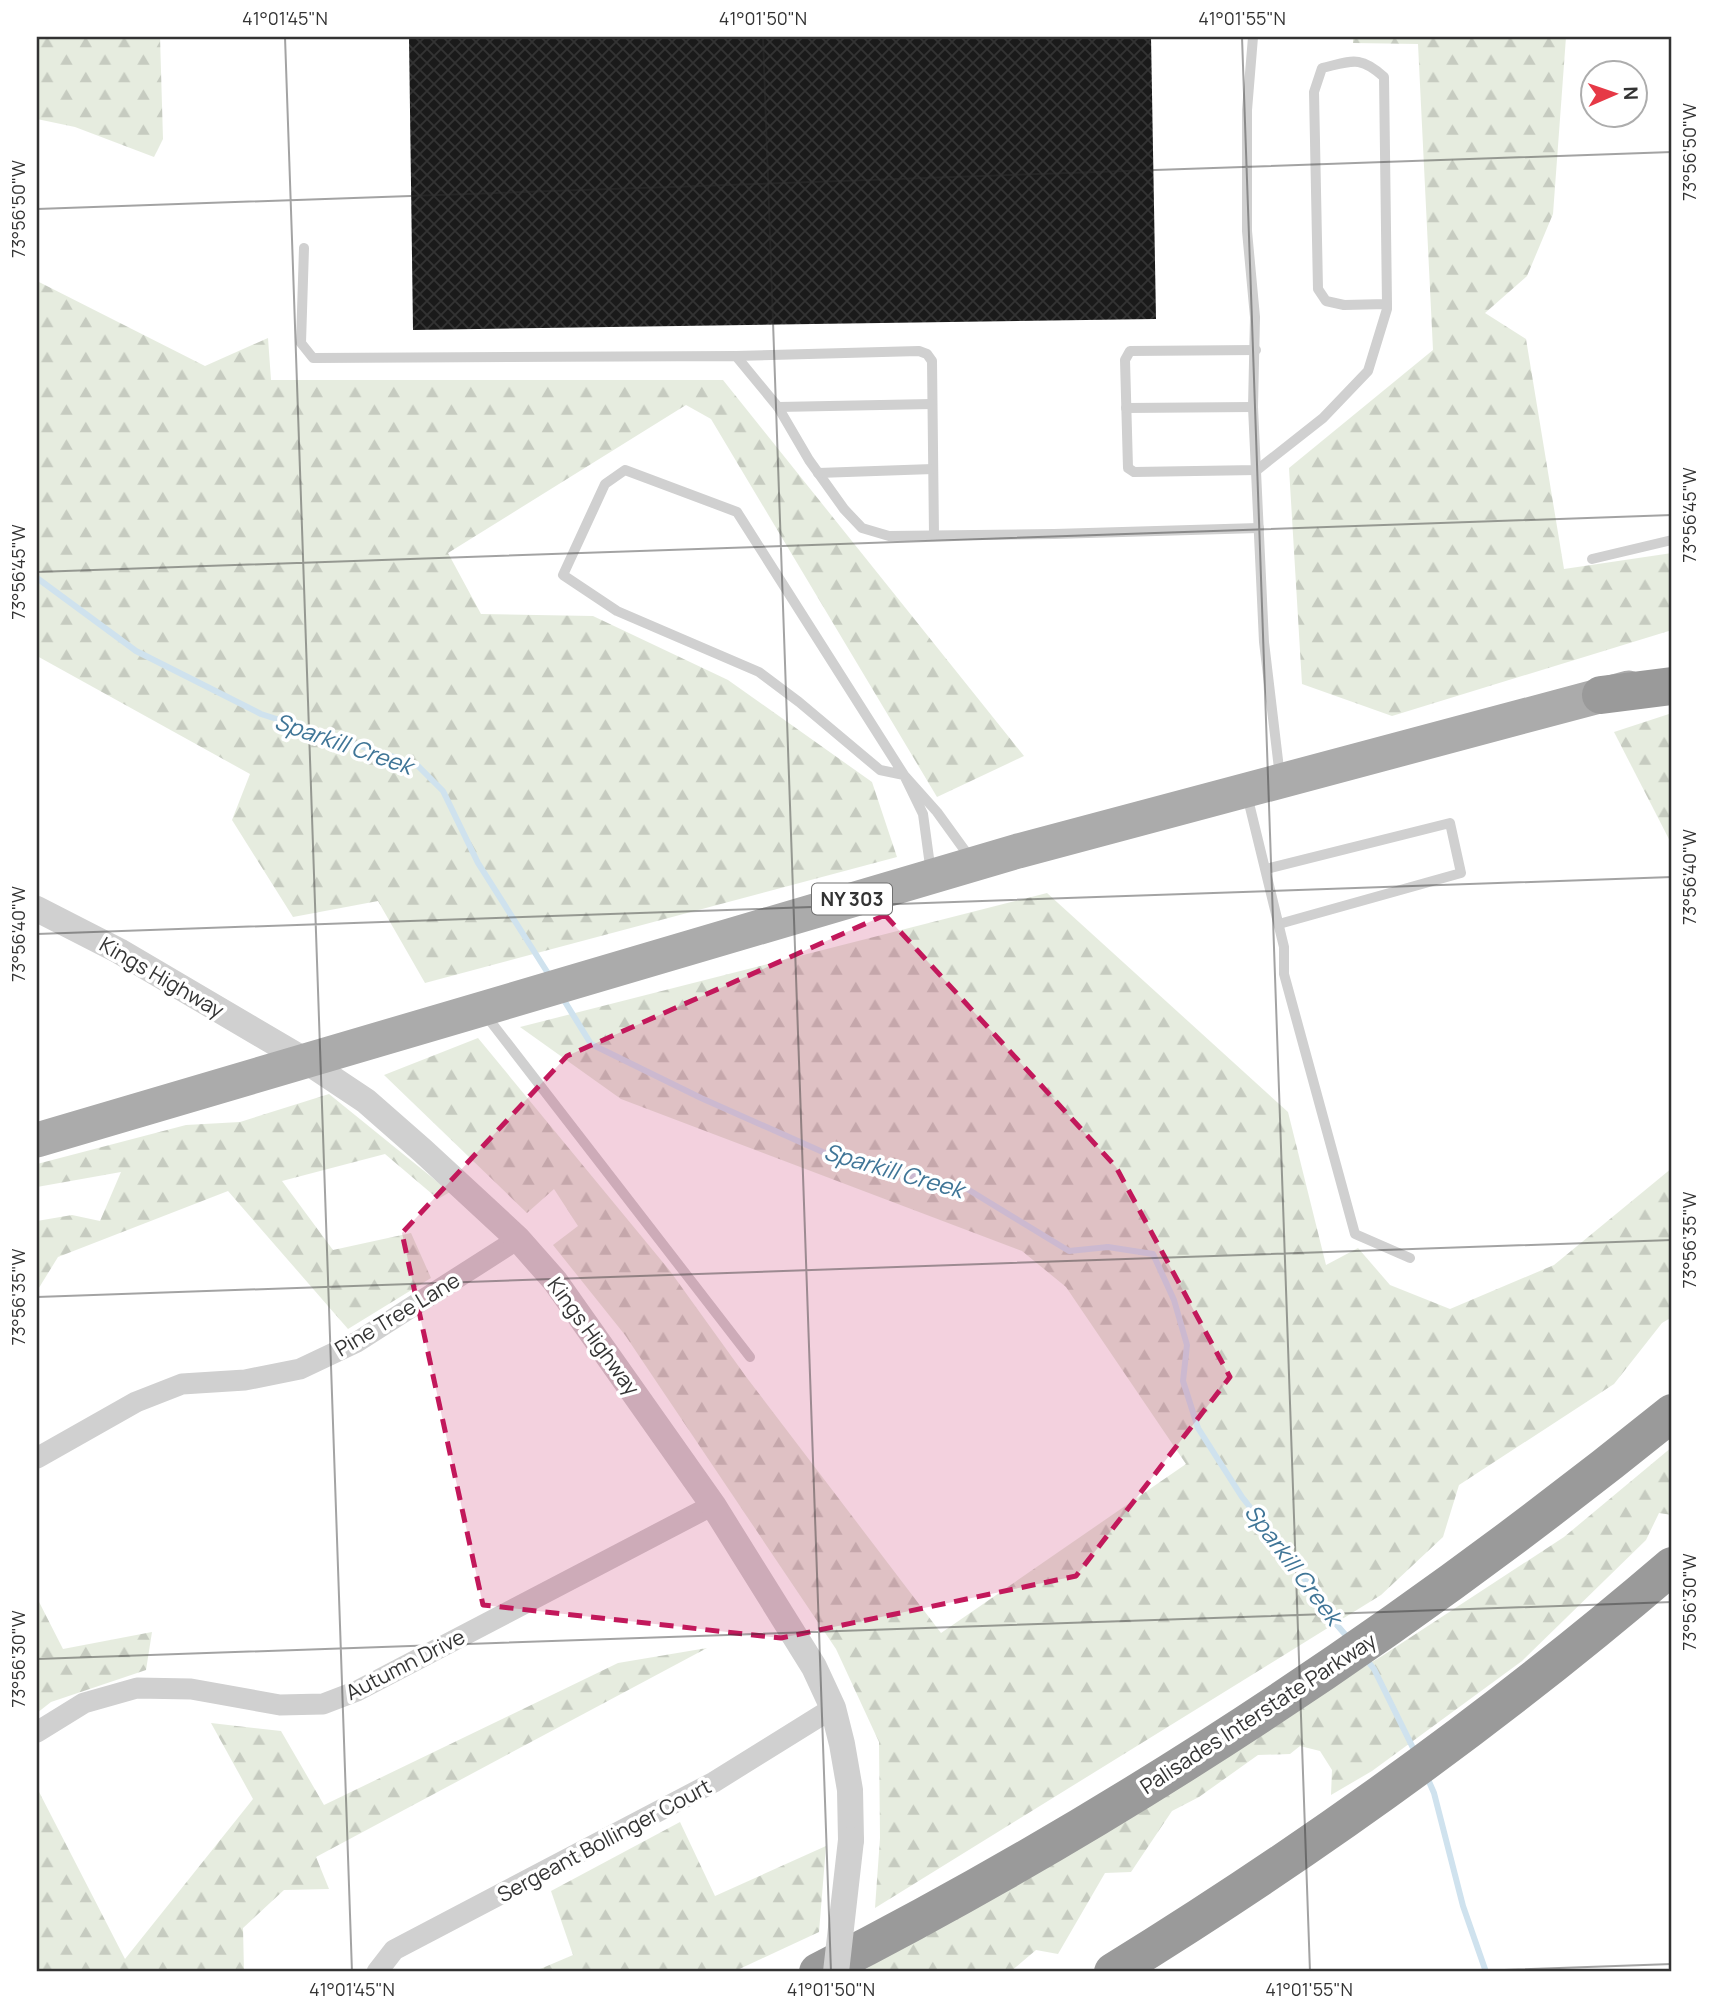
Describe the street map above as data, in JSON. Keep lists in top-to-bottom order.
{
  "streets": {
    "highway": ["Palisades Interstate Parkway"],
    "main road": ["NY 303"],
    "street": [
      "Kings Highway",
      "Pine Tree Lane",
      "Autumn Drive",
      "Sergeant Bollinger Court"
    ]
  },
  "crossings": [
    ["NY 303", "Kings Highway"],
    ["Kings Highway", "Pine Tree Lane"],
    ["Kings Highway", "Autumn Drive"],
    ["Kings Highway", "Sergeant Bollinger Court"]
  ],
  "water": ["Sparkill Creek"],
  "north": "right",
  "coordinates": [
    "41°01'45\"N",
    "41°01'50\"N",
    "41°01'55\"N",
    "73°56'50\"W",
    "73°56'45\"W",
    "73°56'40\"W",
    "73°56'35\"W",
    "73°56'30\"W"
  ]
}
